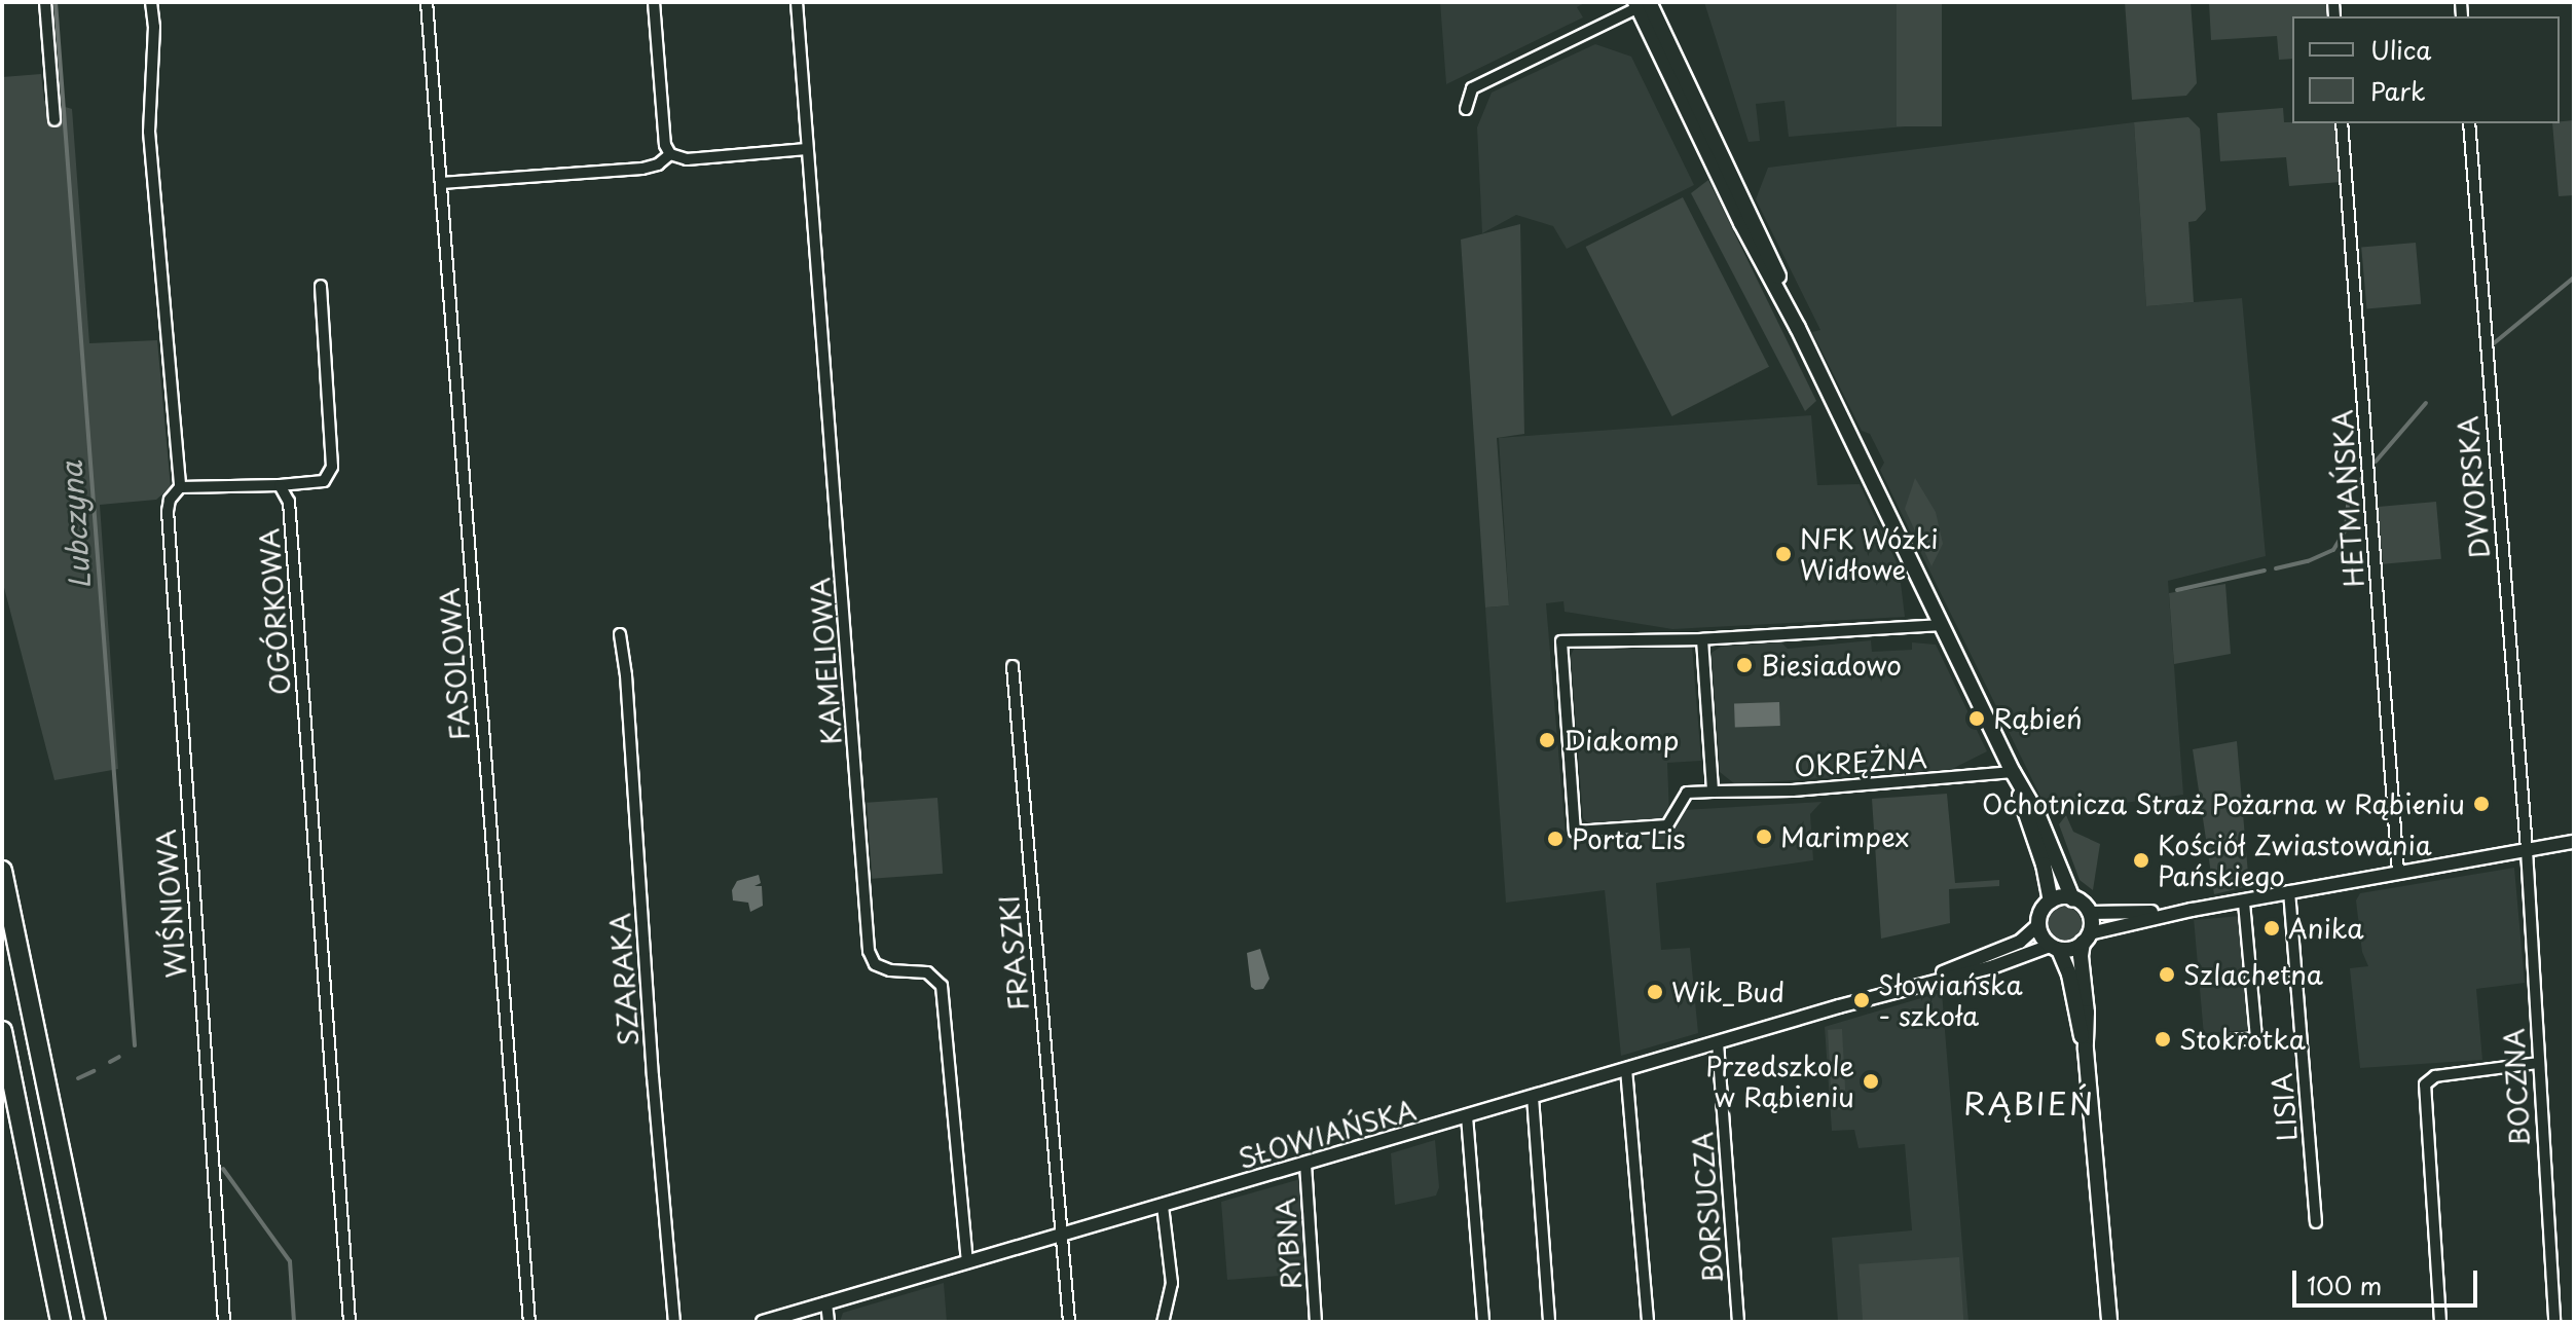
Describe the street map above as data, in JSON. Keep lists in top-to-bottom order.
{
  "streets": {
    "street": [
      "DWORSKA",
      "HETMAŃSKA",
      "OGÓRKOWA",
      "KAMELIOWA",
      "FASOLOWA",
      "OKRĘŻNA",
      "WIŚNIOWA",
      "FRASZKI",
      "SZARAKA",
      "BOCZNA",
      "LISIA",
      "SŁOWIAŃSKA",
      "BORSUCZA",
      "RYBNA"
    ]
  },
  "crossings": [
    ["DWORSKA", "BOCZNA"],
    ["KAMELIOWA", "SŁOWIAŃSKA"],
    ["FRASZKI", "SŁOWIAŃSKA"],
    ["SŁOWIAŃSKA", "BORSUCZA"],
    ["SŁOWIAŃSKA", "RYBNA"]
  ],
  "districts": ["RĄBIEŃ"],
  "water": ["Lubczyna"],
  "places": [
    "NFK Wózki Widłowe",
    "Biesiadowo",
    "Rąbień",
    "Diakomp",
    "Ochotnicza Straż Pożarna w Rąbieniu",
    "Marimpex",
    "Porta Lis",
    "Kościół Zwiastowania Pańskiego",
    "Anika",
    "Szlachetna",
    "Wik_Bud",
    "Słowiańska - szkoła",
    "Stokrotka",
    "Przedszkole w Rąbieniu"
  ],
  "legend": ["Ulica", "Park"],
  "scale_bar": "100 m"
}
